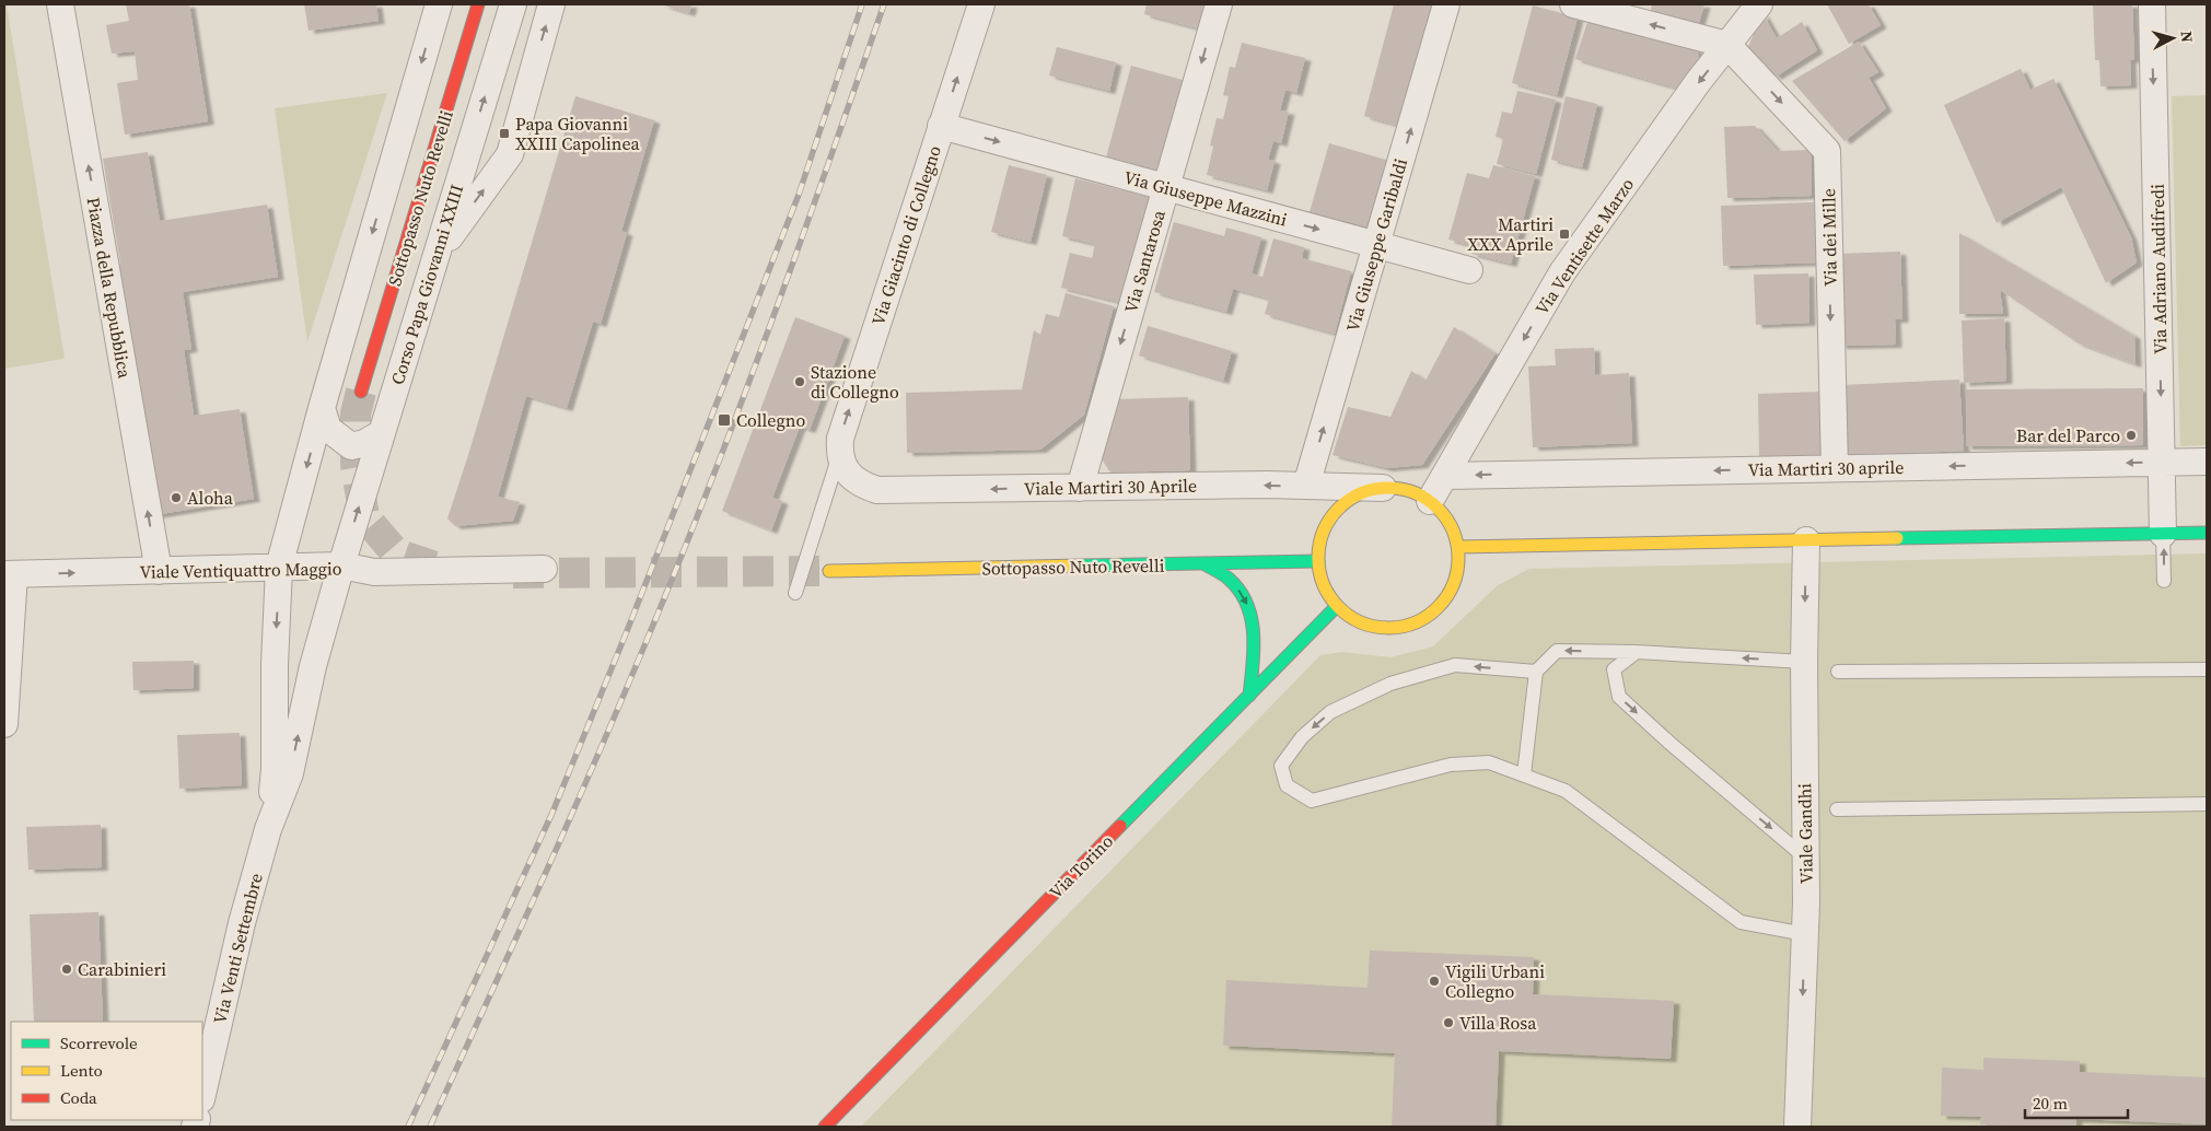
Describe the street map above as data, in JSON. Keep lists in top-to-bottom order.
{
  "streets": {
    "street": [
      "Sottopasso Nuto Revelli",
      "Via Giuseppe Mazzini",
      "Via Giacinto di Collegno",
      "Via dei Mille",
      "Via Giuseppe Garibaldi",
      "Via Ventisette Marzo",
      "Via Santarosa",
      "Via Adriano Audifredi",
      "Corso Papa Giovanni XXIII",
      "Piazza della Repubblica",
      "Via Martiri 30 aprile",
      "Viale Martiri 30 Aprile",
      "Viale Ventiquattro Maggio",
      "Viale Gandhi",
      "Via Torino",
      "Via Venti Settembre"
    ]
  },
  "crossings": [
    ["Sottopasso Nuto Revelli", "Via Ventisette Marzo"],
    ["Sottopasso Nuto Revelli", "Viale Martiri 30 Aprile"],
    ["Sottopasso Nuto Revelli", "Via Torino"],
    ["Via Giuseppe Mazzini", "Via Giacinto di Collegno"],
    ["Via Giuseppe Mazzini", "Via Giuseppe Garibaldi"],
    ["Via Giuseppe Mazzini", "Via Santarosa"],
    ["Via Giacinto di Collegno", "Viale Martiri 30 Aprile"],
    ["Via dei Mille", "Via Ventisette Marzo"],
    ["Via dei Mille", "Via Martiri 30 aprile"],
    ["Via Giuseppe Garibaldi", "Viale Martiri 30 Aprile"],
    ["Via Ventisette Marzo", "Via Martiri 30 aprile"],
    ["Via Ventisette Marzo", "Viale Martiri 30 Aprile"],
    ["Via Ventisette Marzo", "Via Torino"],
    ["Via Santarosa", "Viale Martiri 30 Aprile"],
    ["Via Adriano Audifredi", "Via Martiri 30 aprile"],
    ["Corso Papa Giovanni XXIII", "Viale Ventiquattro Maggio"],
    ["Corso Papa Giovanni XXIII", "Via Venti Settembre"],
    ["Piazza della Repubblica", "Viale Ventiquattro Maggio"],
    ["Viale Martiri 30 Aprile", "Via Torino"],
    ["Viale Ventiquattro Maggio", "Via Venti Settembre"]
  ],
  "one_way": [
    "Via Giuseppe Mazzini",
    "Via Giacinto di Collegno",
    "Via dei Mille",
    "Via Giuseppe Garibaldi",
    "Via Ventisette Marzo",
    "Via Santarosa",
    "Via Adriano Audifredi",
    "Viale Martiri 30 Aprile",
    "Viale Gandhi"
  ],
  "places": {
    "transit": ["Papa Giovanni XXIII Capolinea", "Martiri XXX Aprile", "Collegno"],
    "other": [
      "Stazione di Collegno",
      "Bar del Parco",
      "Aloha",
      "Carabinieri",
      "Vigili Urbani Collegno",
      "Villa Rosa"
    ]
  },
  "legend": ["Scorrevole", "Lento", "Coda"],
  "scale_bar": "20 m",
  "north": "right"
}
